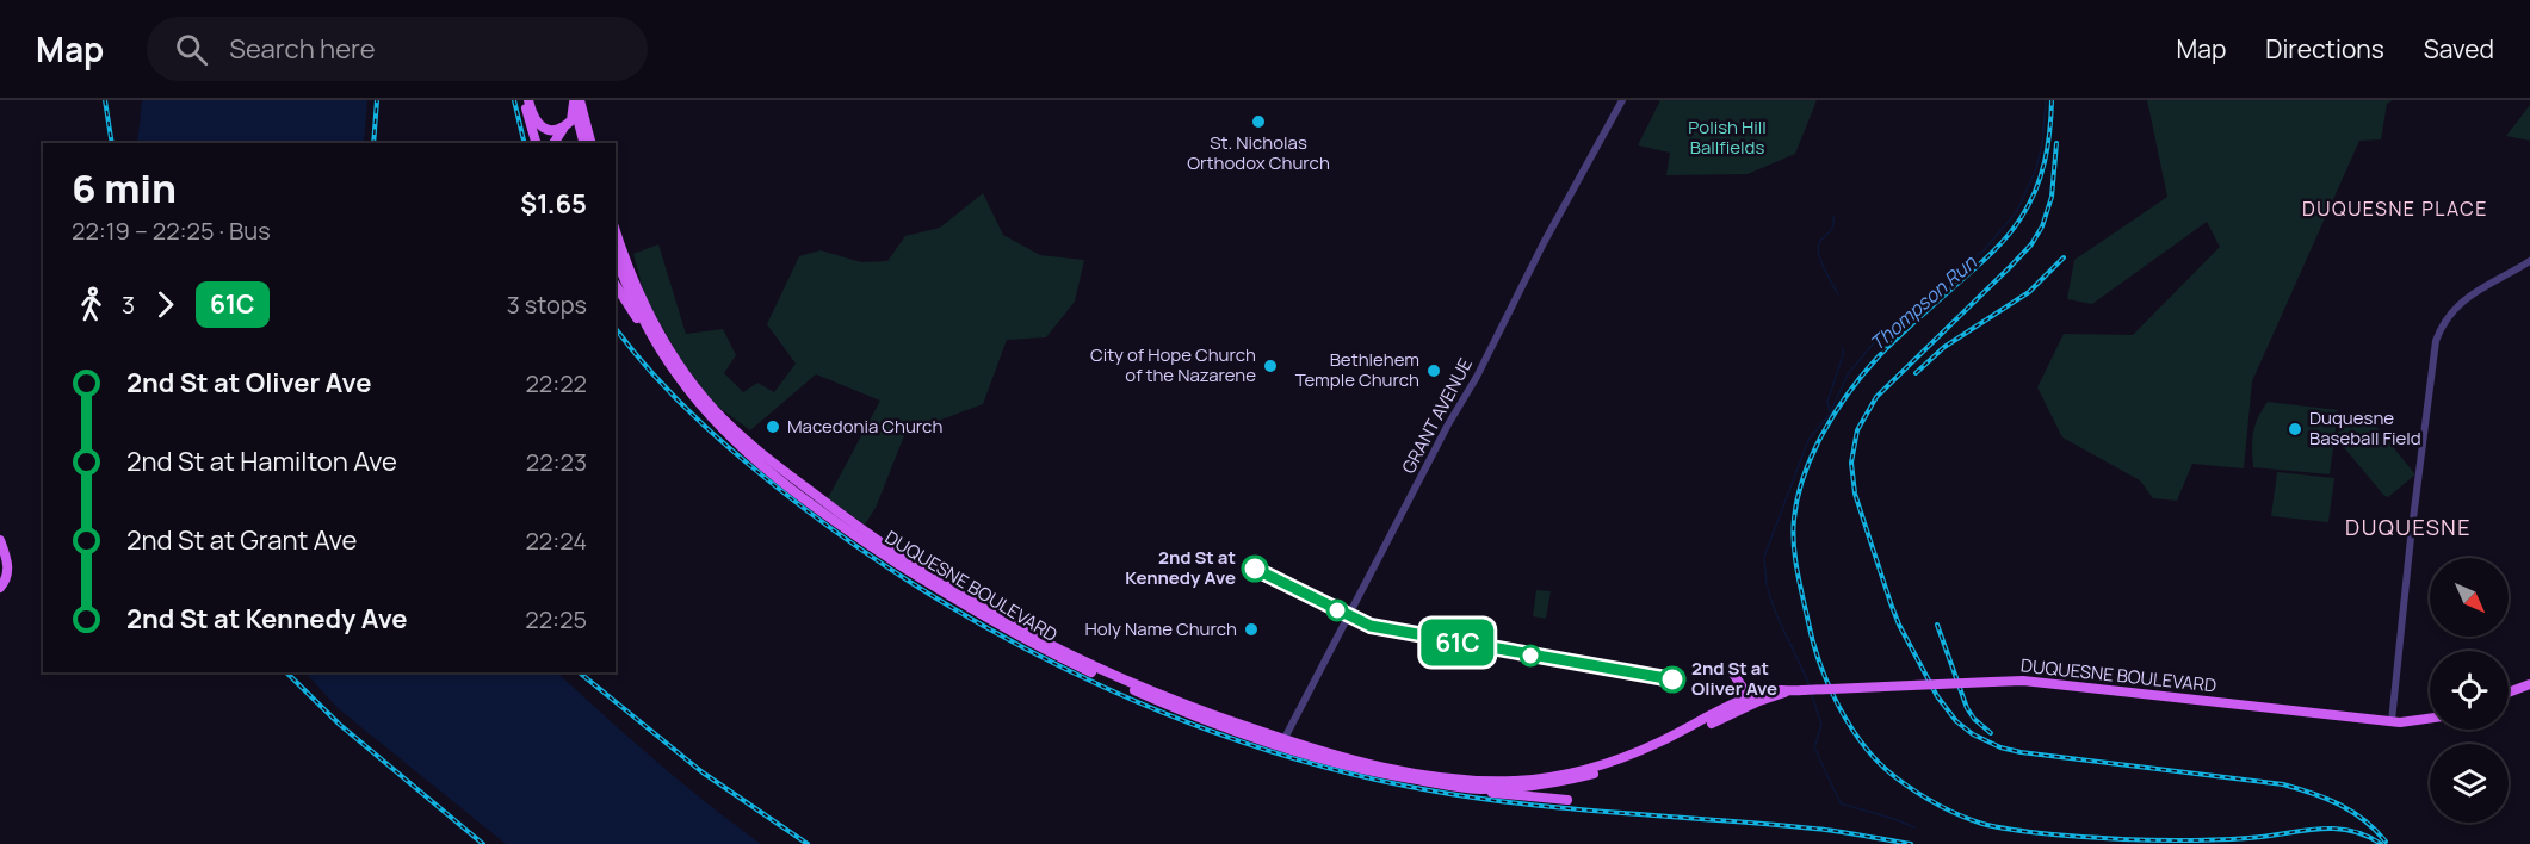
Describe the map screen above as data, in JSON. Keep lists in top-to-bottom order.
{
  "streets": {
    "main road": ["DUQUESNE BOULEVARD"],
    "street": ["GRANT AVENUE"]
  },
  "crossings": [
    ["GRANT AVENUE", "DUQUESNE BOULEVARD"]
  ],
  "districts": ["DUQUESNE PLACE", "DUQUESNE"],
  "water": ["Thompson Run"],
  "parks": ["Polish Hill Ballfields"],
  "places": [
    "St. Nicholas Orthodox Church",
    "City of Hope Church of the Nazarene",
    "Bethlehem Temple Church",
    "Macedonia Church",
    "Duquesne Baseball Field",
    "2nd St at Kennedy Ave",
    "Holy Name Church",
    "2nd St at Oliver Ave"
  ],
  "lines": ["bus line 61C"],
  "north": "bottom right",
  "page": {
    "header": "Map",
    "search": "Search here",
    "nav": ["Map", "Directions", "Saved"],
    "on_map": "61C",
    "heading": ["6 min", "22:19 – 22:25 · Bus", "$1.65"],
    "legs": ["3", "61C", "3 stops"],
    "list": [
      {
        "name": "2nd St at Oliver Ave",
        "value": "22:22"
      },
      {
        "name": "2nd St at Hamilton Ave",
        "value": "22:23"
      },
      {
        "name": "2nd St at Grant Ave",
        "value": "22:24"
      },
      {
        "name": "2nd St at Kennedy Ave",
        "value": "22:25"
      }
    ]
  }
}
